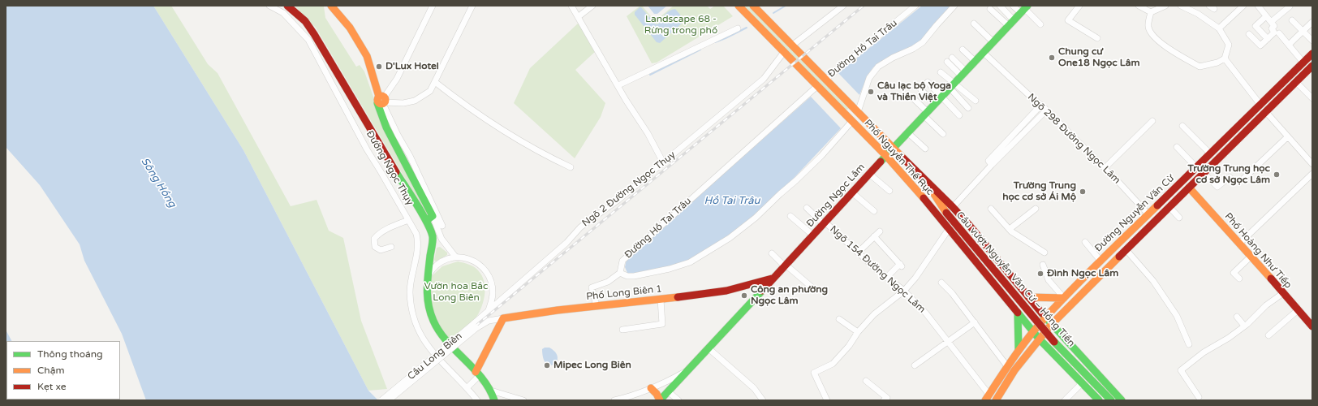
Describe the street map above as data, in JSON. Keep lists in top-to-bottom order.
{
  "streets": {
    "main road": [
      "Phố Nguyễn Thế Rục",
      "Đường Ngọc Thụy",
      "Đường Ngọc Lâm",
      "Đường Nguyễn Văn Cừ",
      "Phố Hoàng Như Tiếp",
      "Cầu vượt Nguyễn Văn Cừ – Hồng Tiến",
      "Phố Long Biên 1"
    ],
    "street": [
      "Đường Hồ Tai Trâu",
      "Ngõ 298 Đường Ngọc Lâm",
      "Ngõ 2 Đường Ngọc Thụy",
      "Ngõ 154 Đường Ngọc Lâm",
      "Cầu Long Biên"
    ]
  },
  "crossings": [
    ["Đường Hồ Tai Trâu", "Phố Nguyễn Thế Rục"],
    ["Ngõ 298 Đường Ngọc Lâm", "Đường Ngọc Lâm"],
    ["Ngõ 298 Đường Ngọc Lâm", "Đường Nguyễn Văn Cừ"],
    ["Phố Nguyễn Thế Rục", "Ngõ 2 Đường Ngọc Thụy"],
    ["Phố Nguyễn Thế Rục", "Đường Ngọc Lâm"],
    ["Phố Nguyễn Thế Rục", "Đường Nguyễn Văn Cừ"],
    ["Ngõ 2 Đường Ngọc Thụy", "Cầu Long Biên"],
    ["Đường Ngọc Lâm", "Ngõ 154 Đường Ngọc Lâm"],
    ["Đường Ngọc Lâm", "Phố Long Biên 1"],
    ["Đường Nguyễn Văn Cừ", "Phố Hoàng Như Tiếp"],
    ["Đường Nguyễn Văn Cừ", "Ngõ 154 Đường Ngọc Lâm"],
    ["Phố Long Biên 1", "Cầu Long Biên"]
  ],
  "water": ["Sông Hồng", "Hồ Tai Trâu"],
  "parks": ["Landscape 68 - Rừng trong phố", "Vườn hoa Bắc Long Biên"],
  "places": [
    "Chung cư One18 Ngọc Lâm",
    "D'Lux Hotel",
    "Câu lạc bộ Yoga và Thiền Việt",
    "Trường Trung học cơ sở Ngọc Lâm",
    "Trường Trung học cơ sở Ái Mộ",
    "Đình Ngọc Lâm",
    "Công an phường Ngọc Lâm",
    "Mipec Long Biên"
  ],
  "legend": ["Thông thoáng", "Chậm", "Kẹt xe"]
}
